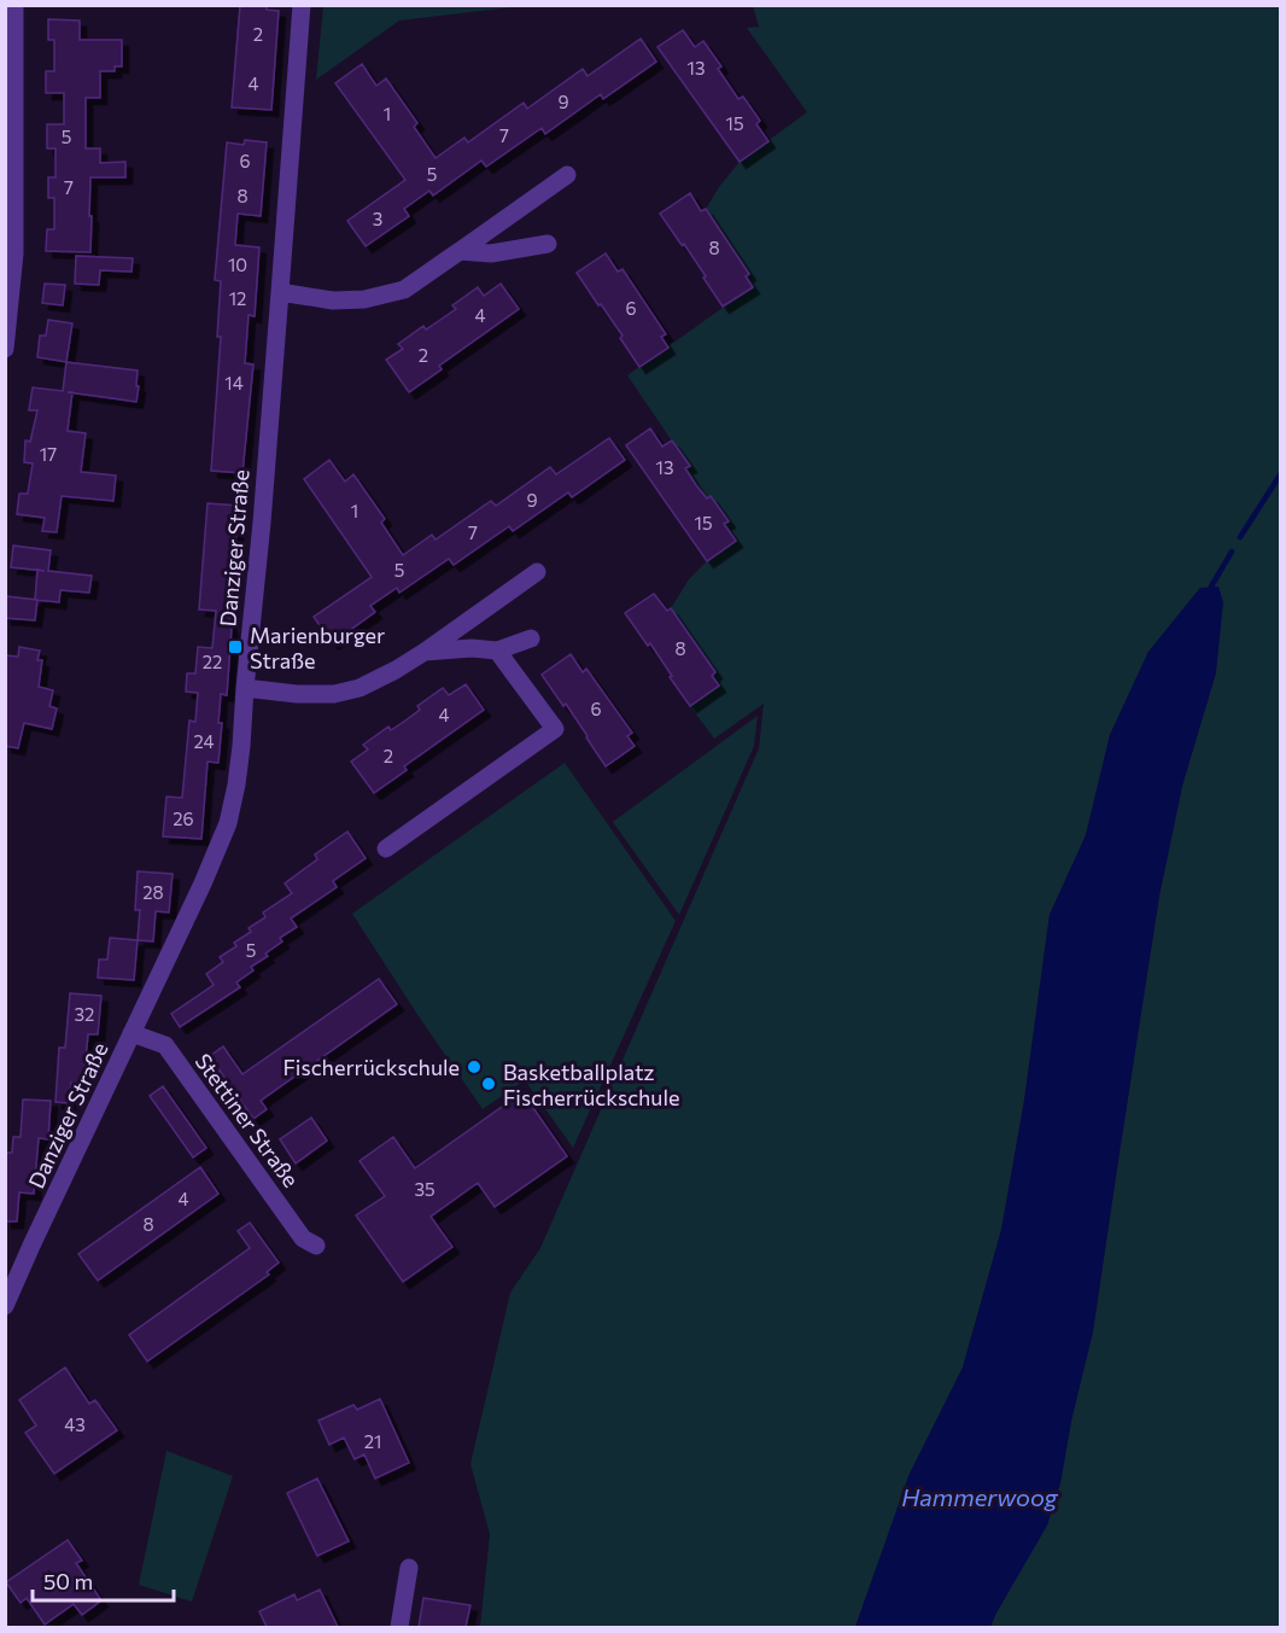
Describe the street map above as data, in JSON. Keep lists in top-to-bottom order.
{
  "streets": {
    "street": ["Danziger Straße", "Stettiner Straße"]
  },
  "crossings": [
    ["Danziger Straße", "Stettiner Straße"]
  ],
  "water": ["Hammerwoog"],
  "places": {
    "transit": ["Marienburger Straße"],
    "other": ["Fischerrückschule", "Basketballplatz Fischerrückschule"]
  },
  "house_numbers": [
    "2",
    "13",
    "4",
    "9",
    "1",
    "15",
    "7",
    "5",
    "6",
    "5",
    "7",
    "8",
    "3",
    "8",
    "10",
    "12",
    "6",
    "4",
    "2",
    "14",
    "17",
    "13",
    "9",
    "1",
    "15",
    "7",
    "5",
    "8",
    "22",
    "6",
    "4",
    "24",
    "2",
    "26",
    "28",
    "5",
    "32",
    "35",
    "4",
    "8",
    "43",
    "21"
  ],
  "scale_bar": "50 m"
}
